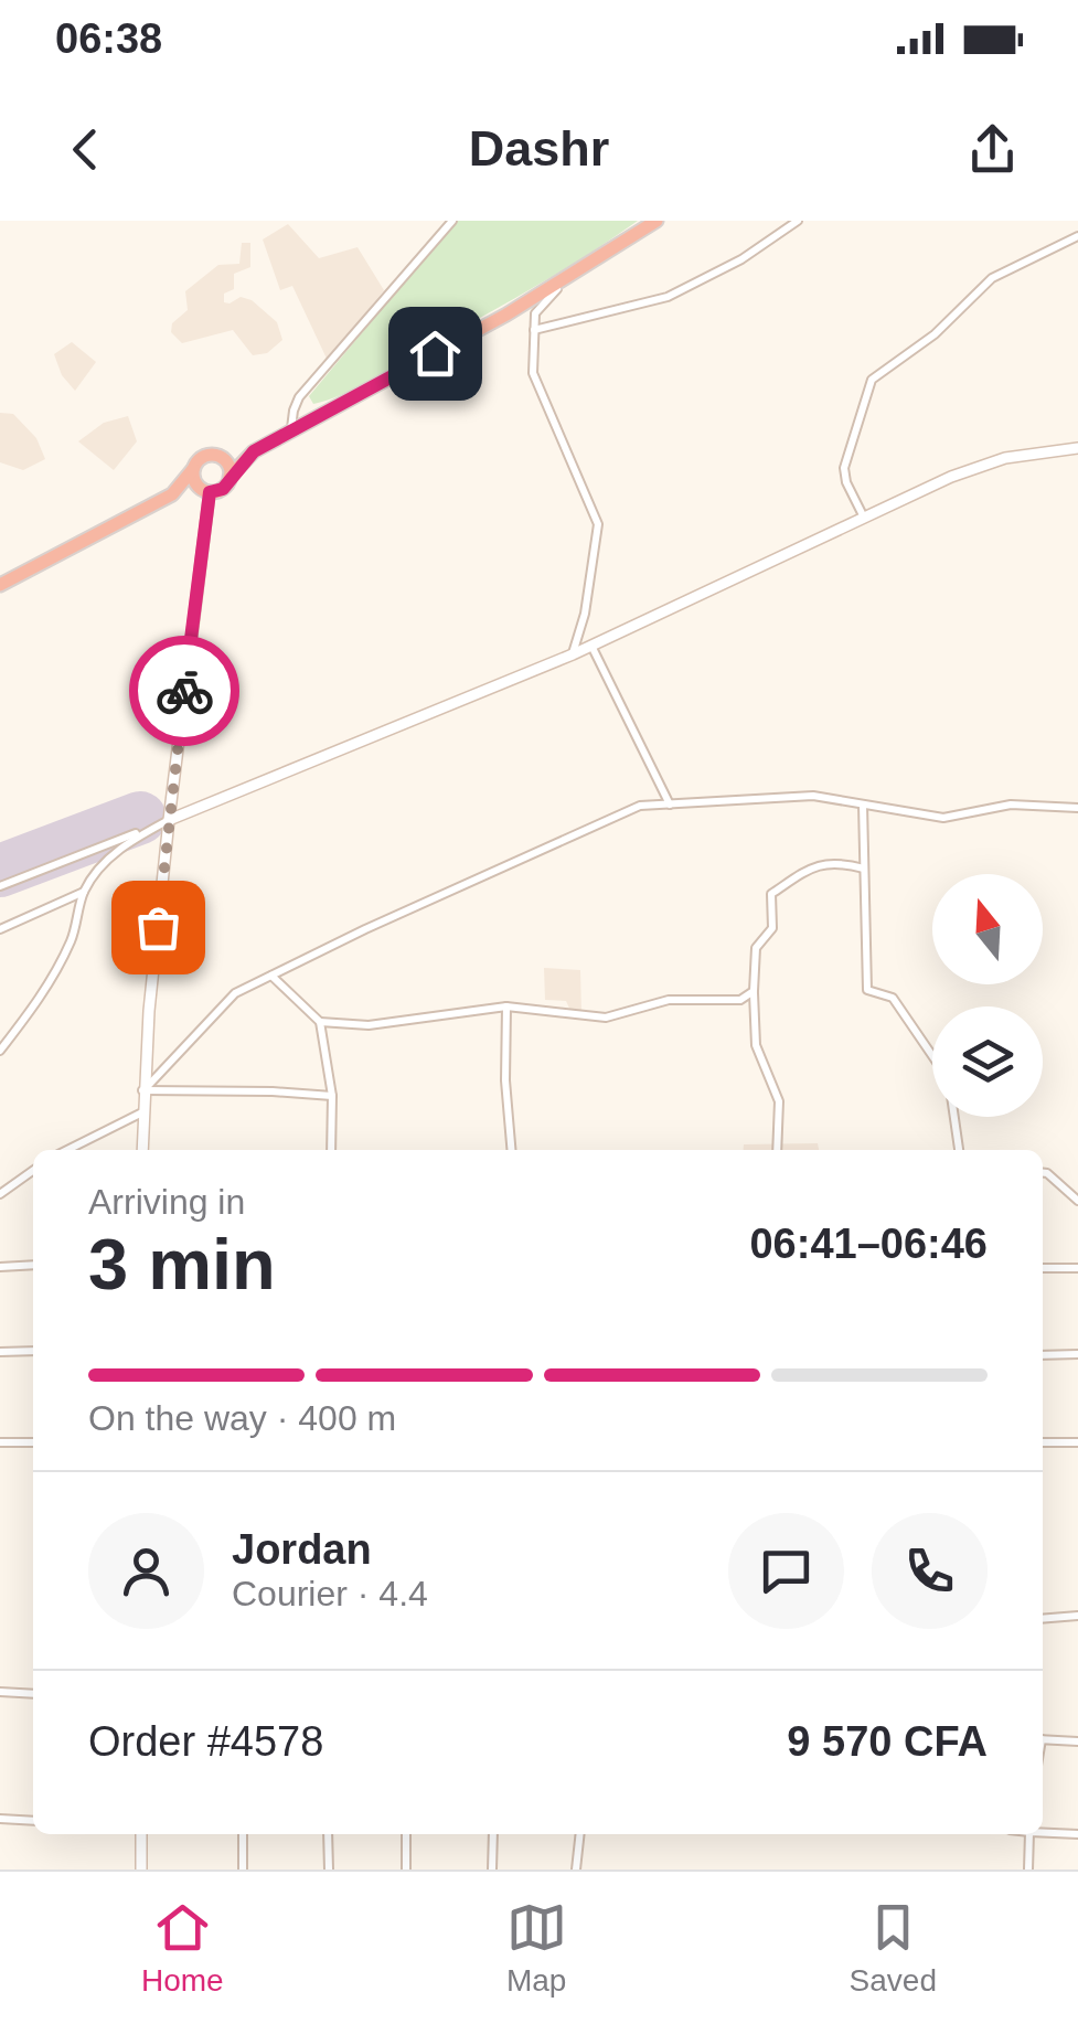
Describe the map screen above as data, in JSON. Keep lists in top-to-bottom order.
{
  "north": "top",
  "page": {
    "status": "06:38",
    "header": "Dashr",
    "heading": ["3 min", "Arriving in", "06:41–06:46"],
    "panel": [
      "Jordan",
      "Courier · 4.4",
      "Order #4578",
      "9 570 CFA"
    ],
    "bar": "On the way · 400 m",
    "tabs": ["Home", "Map", "Saved"]
  }
}
